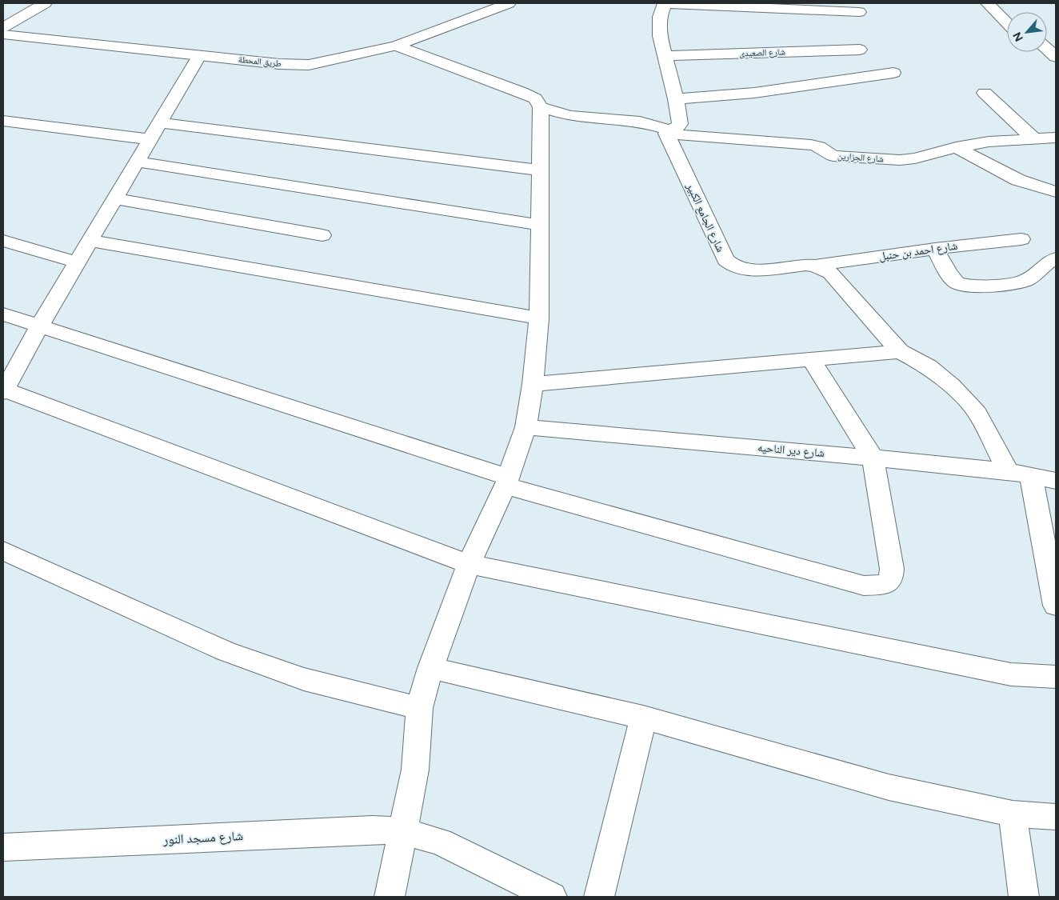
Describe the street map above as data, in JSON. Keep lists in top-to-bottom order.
{
  "streets": {
    "street": [
      "شارع الصعيدى",
      "طريق المحطة",
      "شارع الجزارين",
      "شارع الجامع الكبير",
      "شارع احمد بن حنبل",
      "شارع دير الناحيه",
      "شارع مسجد النور"
    ]
  },
  "crossings": [
    ["شارع الجزارين", "شارع الجامع الكبير"],
    ["شارع الجامع الكبير", "شارع احمد بن حنبل"],
    ["شارع الجامع الكبير", "شارع دير الناحيه"]
  ],
  "north": "bottom left"
}
